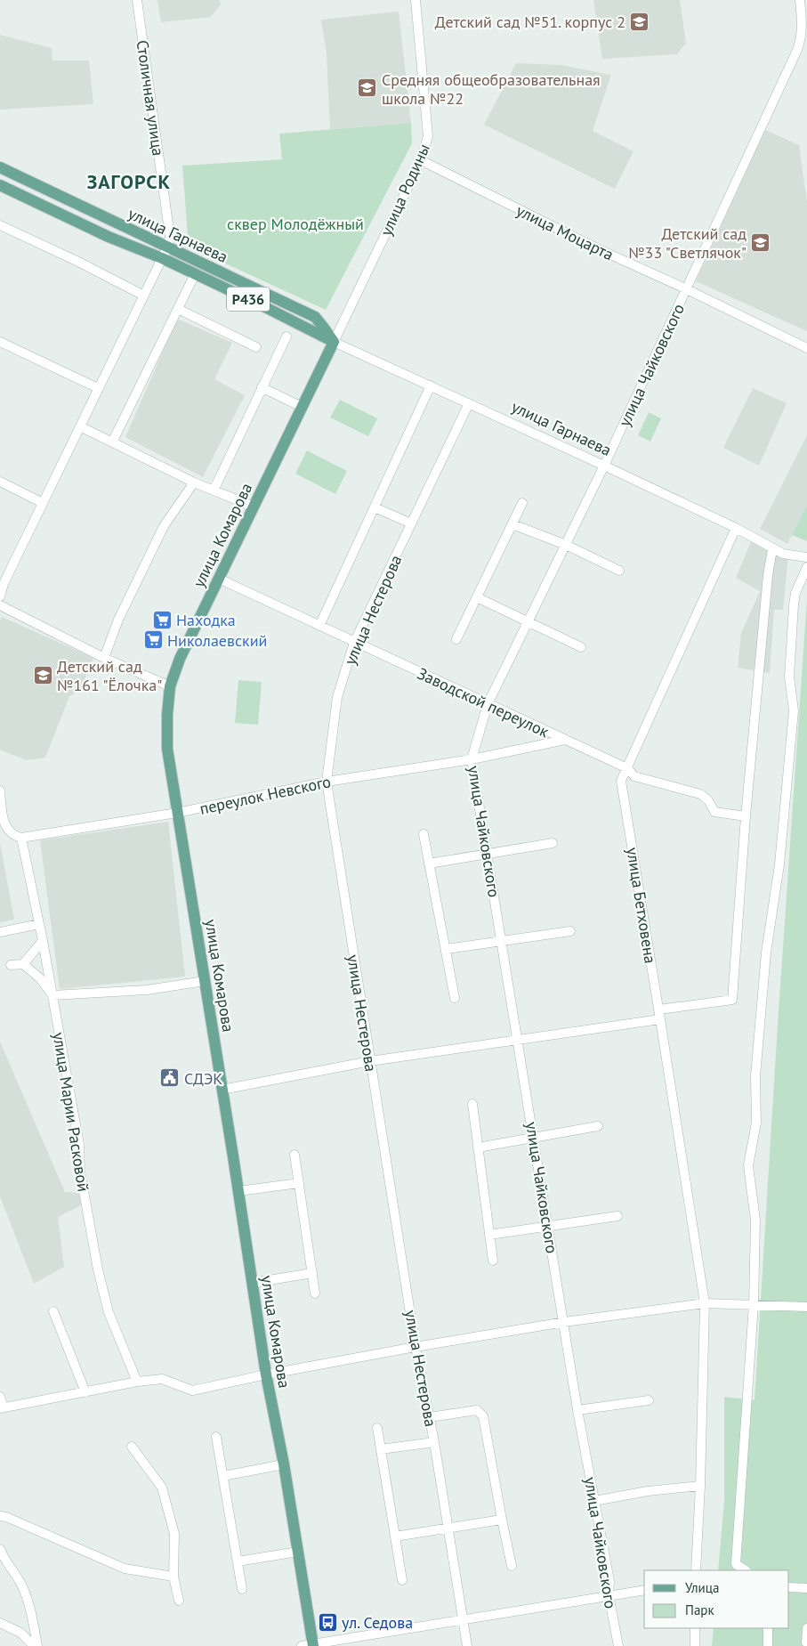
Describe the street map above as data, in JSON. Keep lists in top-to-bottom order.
{
  "streets": {
    "main road": ["улица Гарнаева", "P436", "улица Комарова"],
    "street": [
      "Столичная улица",
      "улица Родины",
      "улица Моцарта",
      "улица Чайковского",
      "улица Нестерова",
      "Заводской переулок",
      "переулок Невского",
      "улица Бетховена",
      "улица Марии Расковой"
    ]
  },
  "crossings": [
    ["Столичная улица", "улица Гарнаева"],
    ["улица Родины", "улица Моцарта"],
    ["улица Родины", "улица Гарнаева"],
    ["улица Родины", "улица Комарова"],
    ["улица Моцарта", "улица Чайковского"],
    ["улица Гарнаева", "улица Чайковского"],
    ["улица Гарнаева", "улица Комарова"],
    ["улица Гарнаева", "улица Нестерова"],
    ["улица Гарнаева", "улица Бетховена"],
    ["улица Чайковского", "Заводской переулок"],
    ["улица Чайковского", "переулок Невского"],
    ["улица Комарова", "Заводской переулок"],
    ["улица Комарова", "переулок Невского"],
    ["улица Нестерова", "Заводской переулок"],
    ["улица Нестерова", "переулок Невского"],
    ["Заводской переулок", "переулок Невского"],
    ["Заводской переулок", "улица Бетховена"],
    ["переулок Невского", "улица Марии Расковой"]
  ],
  "districts": ["ЗАГОРСК"],
  "parks": ["сквер Молодёжный"],
  "places": {
    "school or university": [
      "Детский сад №51. корпус 2",
      "Средняя общеобразовательная школа №22",
      "Детский сад №33 \"Светлячок\"",
      "Детский сад №161 \"Ёлочка\""
    ],
    "supermarket": ["Находка", "Николаевский"],
    "public building": ["СДЭК"],
    "bus stop": ["ул. Седова"]
  },
  "legend": ["Улица", "Парк"]
}
